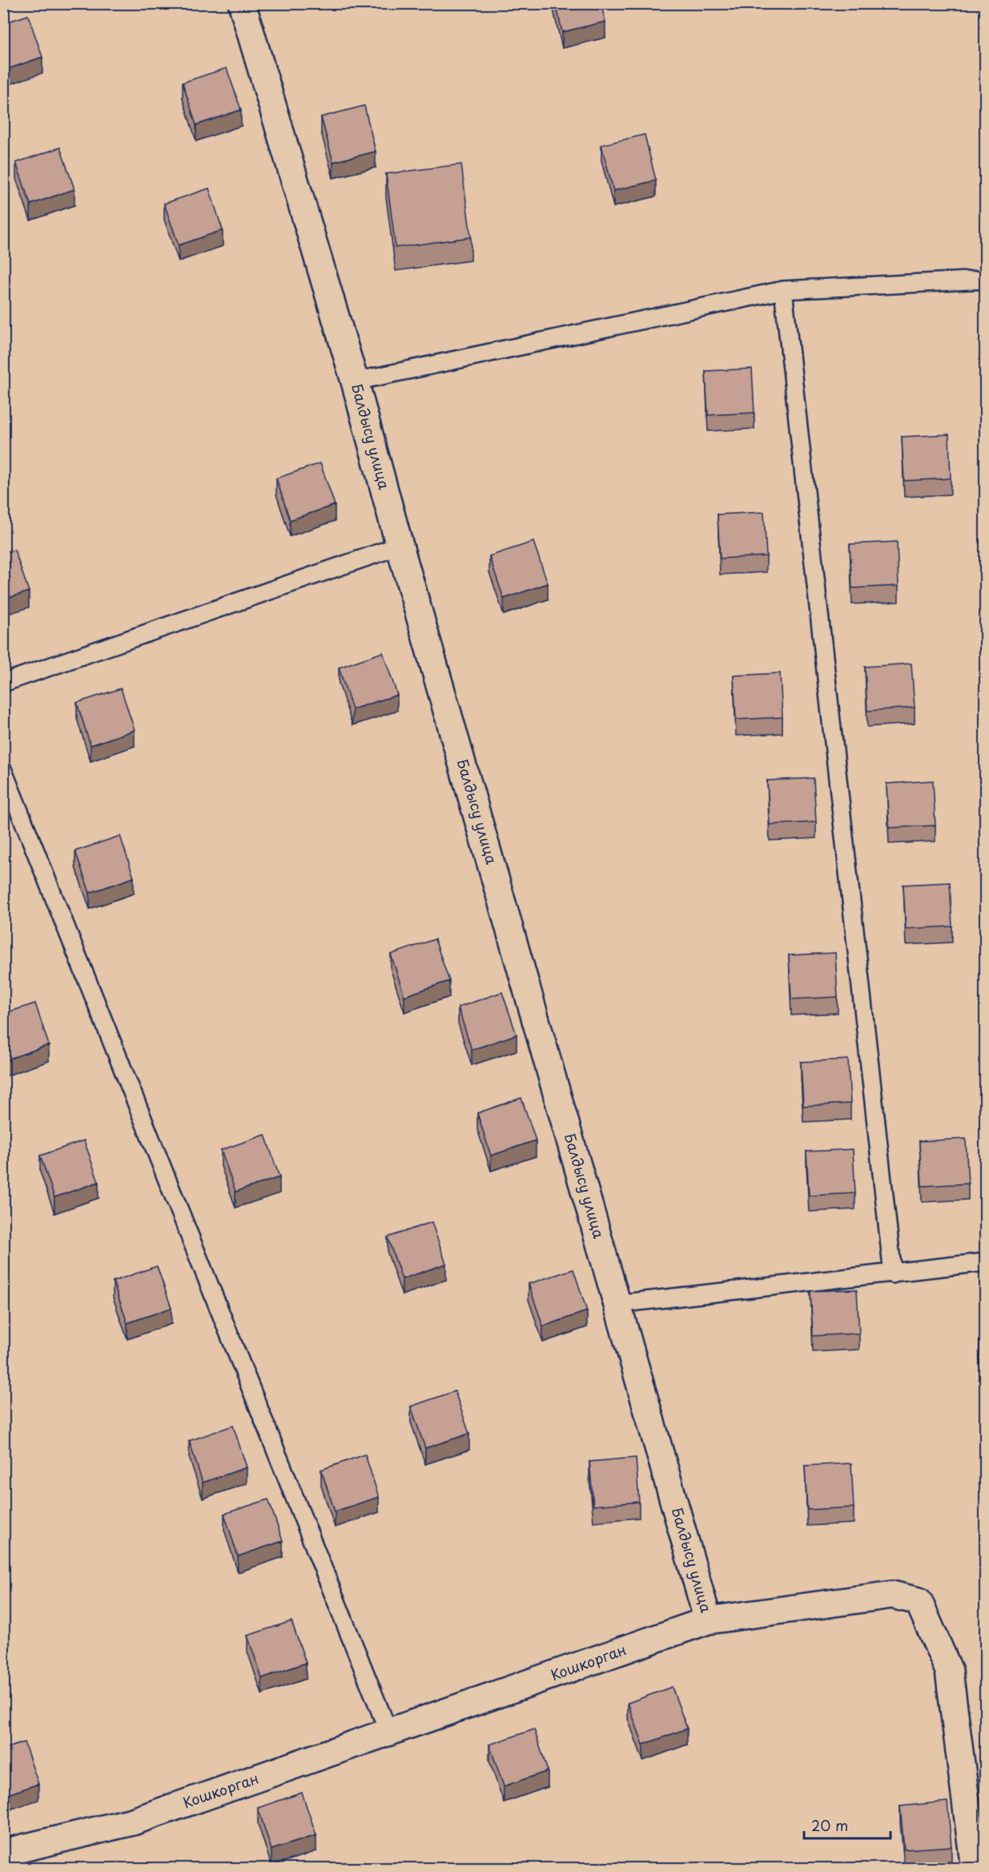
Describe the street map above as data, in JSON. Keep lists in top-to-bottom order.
{
  "streets": {
    "street": ["Балдысу улица", "Кошкорган"]
  },
  "crossings": [
    ["Балдысу улица", "Кошкорган"]
  ],
  "scale_bar": "20 m"
}
